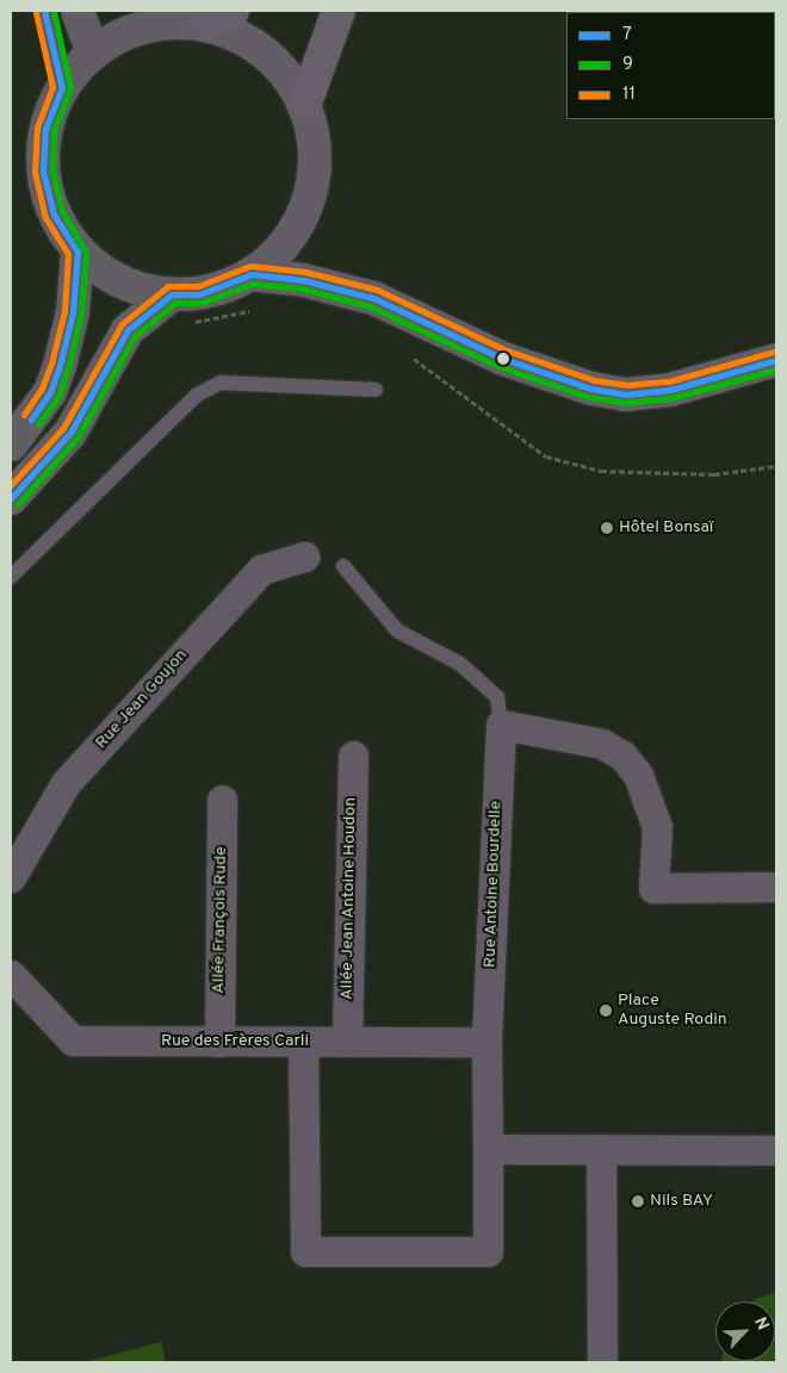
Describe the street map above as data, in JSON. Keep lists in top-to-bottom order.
{
  "streets": {
    "street": [
      "Rue Jean Goujon",
      "Rue Antoine Bourdelle",
      "Allée Jean Antoine Houdon",
      "Allée François Rude",
      "Rue des Frères Carli"
    ]
  },
  "crossings": [
    ["Rue Antoine Bourdelle", "Rue des Frères Carli"],
    ["Allée Jean Antoine Houdon", "Rue des Frères Carli"],
    ["Allée François Rude", "Rue des Frères Carli"]
  ],
  "places": ["Hôtel Bonsaï", "Place Auguste Rodin", "Nils BAY"],
  "lines": ["transit line 7", "transit line 9", "transit line 11"],
  "legend": ["7", "9", "11"],
  "north": "top right"
}
